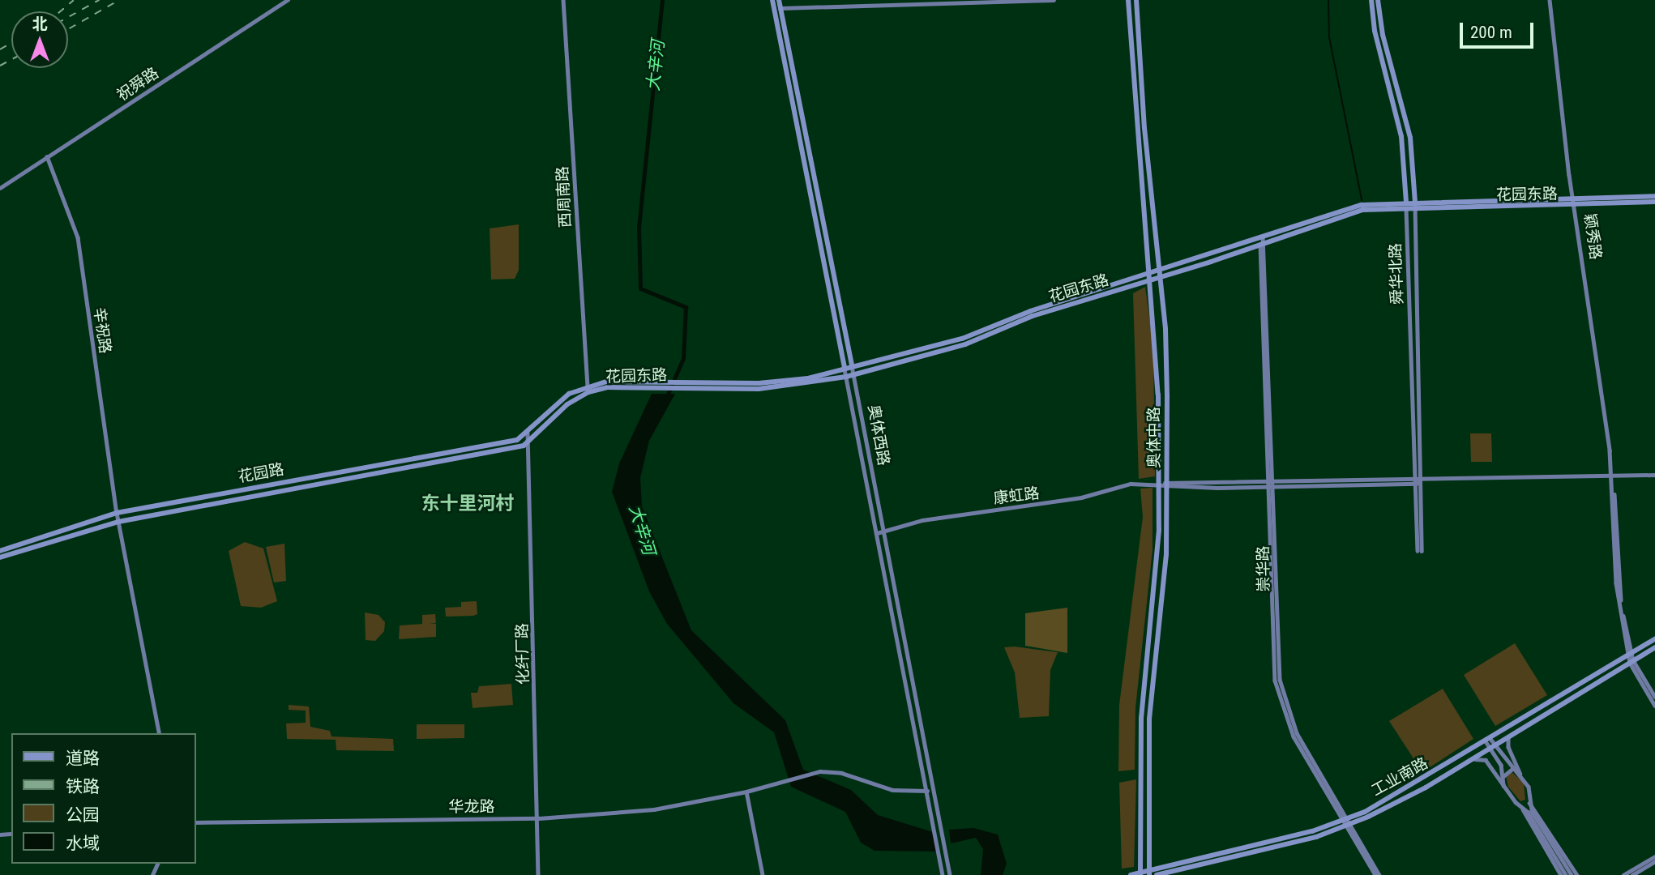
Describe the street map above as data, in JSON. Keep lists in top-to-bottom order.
{
  "streets": {
    "main road": [
      "祝舜路",
      "花园东路",
      "西周南路",
      "颖秀路",
      "舜华北路",
      "辛祝路",
      "奥体西路",
      "奥体中路",
      "花园路",
      "康虹路",
      "崇华路",
      "化纤厂路",
      "工业南路",
      "华龙路"
    ]
  },
  "crossings": [
    ["祝舜路", "辛祝路"],
    ["花园东路", "西周南路"],
    ["花园东路", "颖秀路"],
    ["花园东路", "舜华北路"],
    ["花园东路", "奥体西路"],
    ["花园东路", "奥体中路"],
    ["花园东路", "花园路"],
    ["花园东路", "崇华路"],
    ["花园东路", "化纤厂路"],
    ["颖秀路", "康虹路"],
    ["颖秀路", "工业南路"],
    ["舜华北路", "康虹路"],
    ["辛祝路", "花园路"],
    ["奥体西路", "康虹路"],
    ["奥体西路", "华龙路"],
    ["奥体中路", "康虹路"],
    ["奥体中路", "工业南路"],
    ["花园路", "化纤厂路"],
    ["康虹路", "崇华路"],
    ["崇华路", "工业南路"],
    ["化纤厂路", "华龙路"]
  ],
  "districts": ["东十里河村"],
  "water": ["大辛河"],
  "legend": [
    "道路",
    "铁路",
    "公园",
    "水域"
  ],
  "scale_bar": "200 m",
  "north": "top"
}
